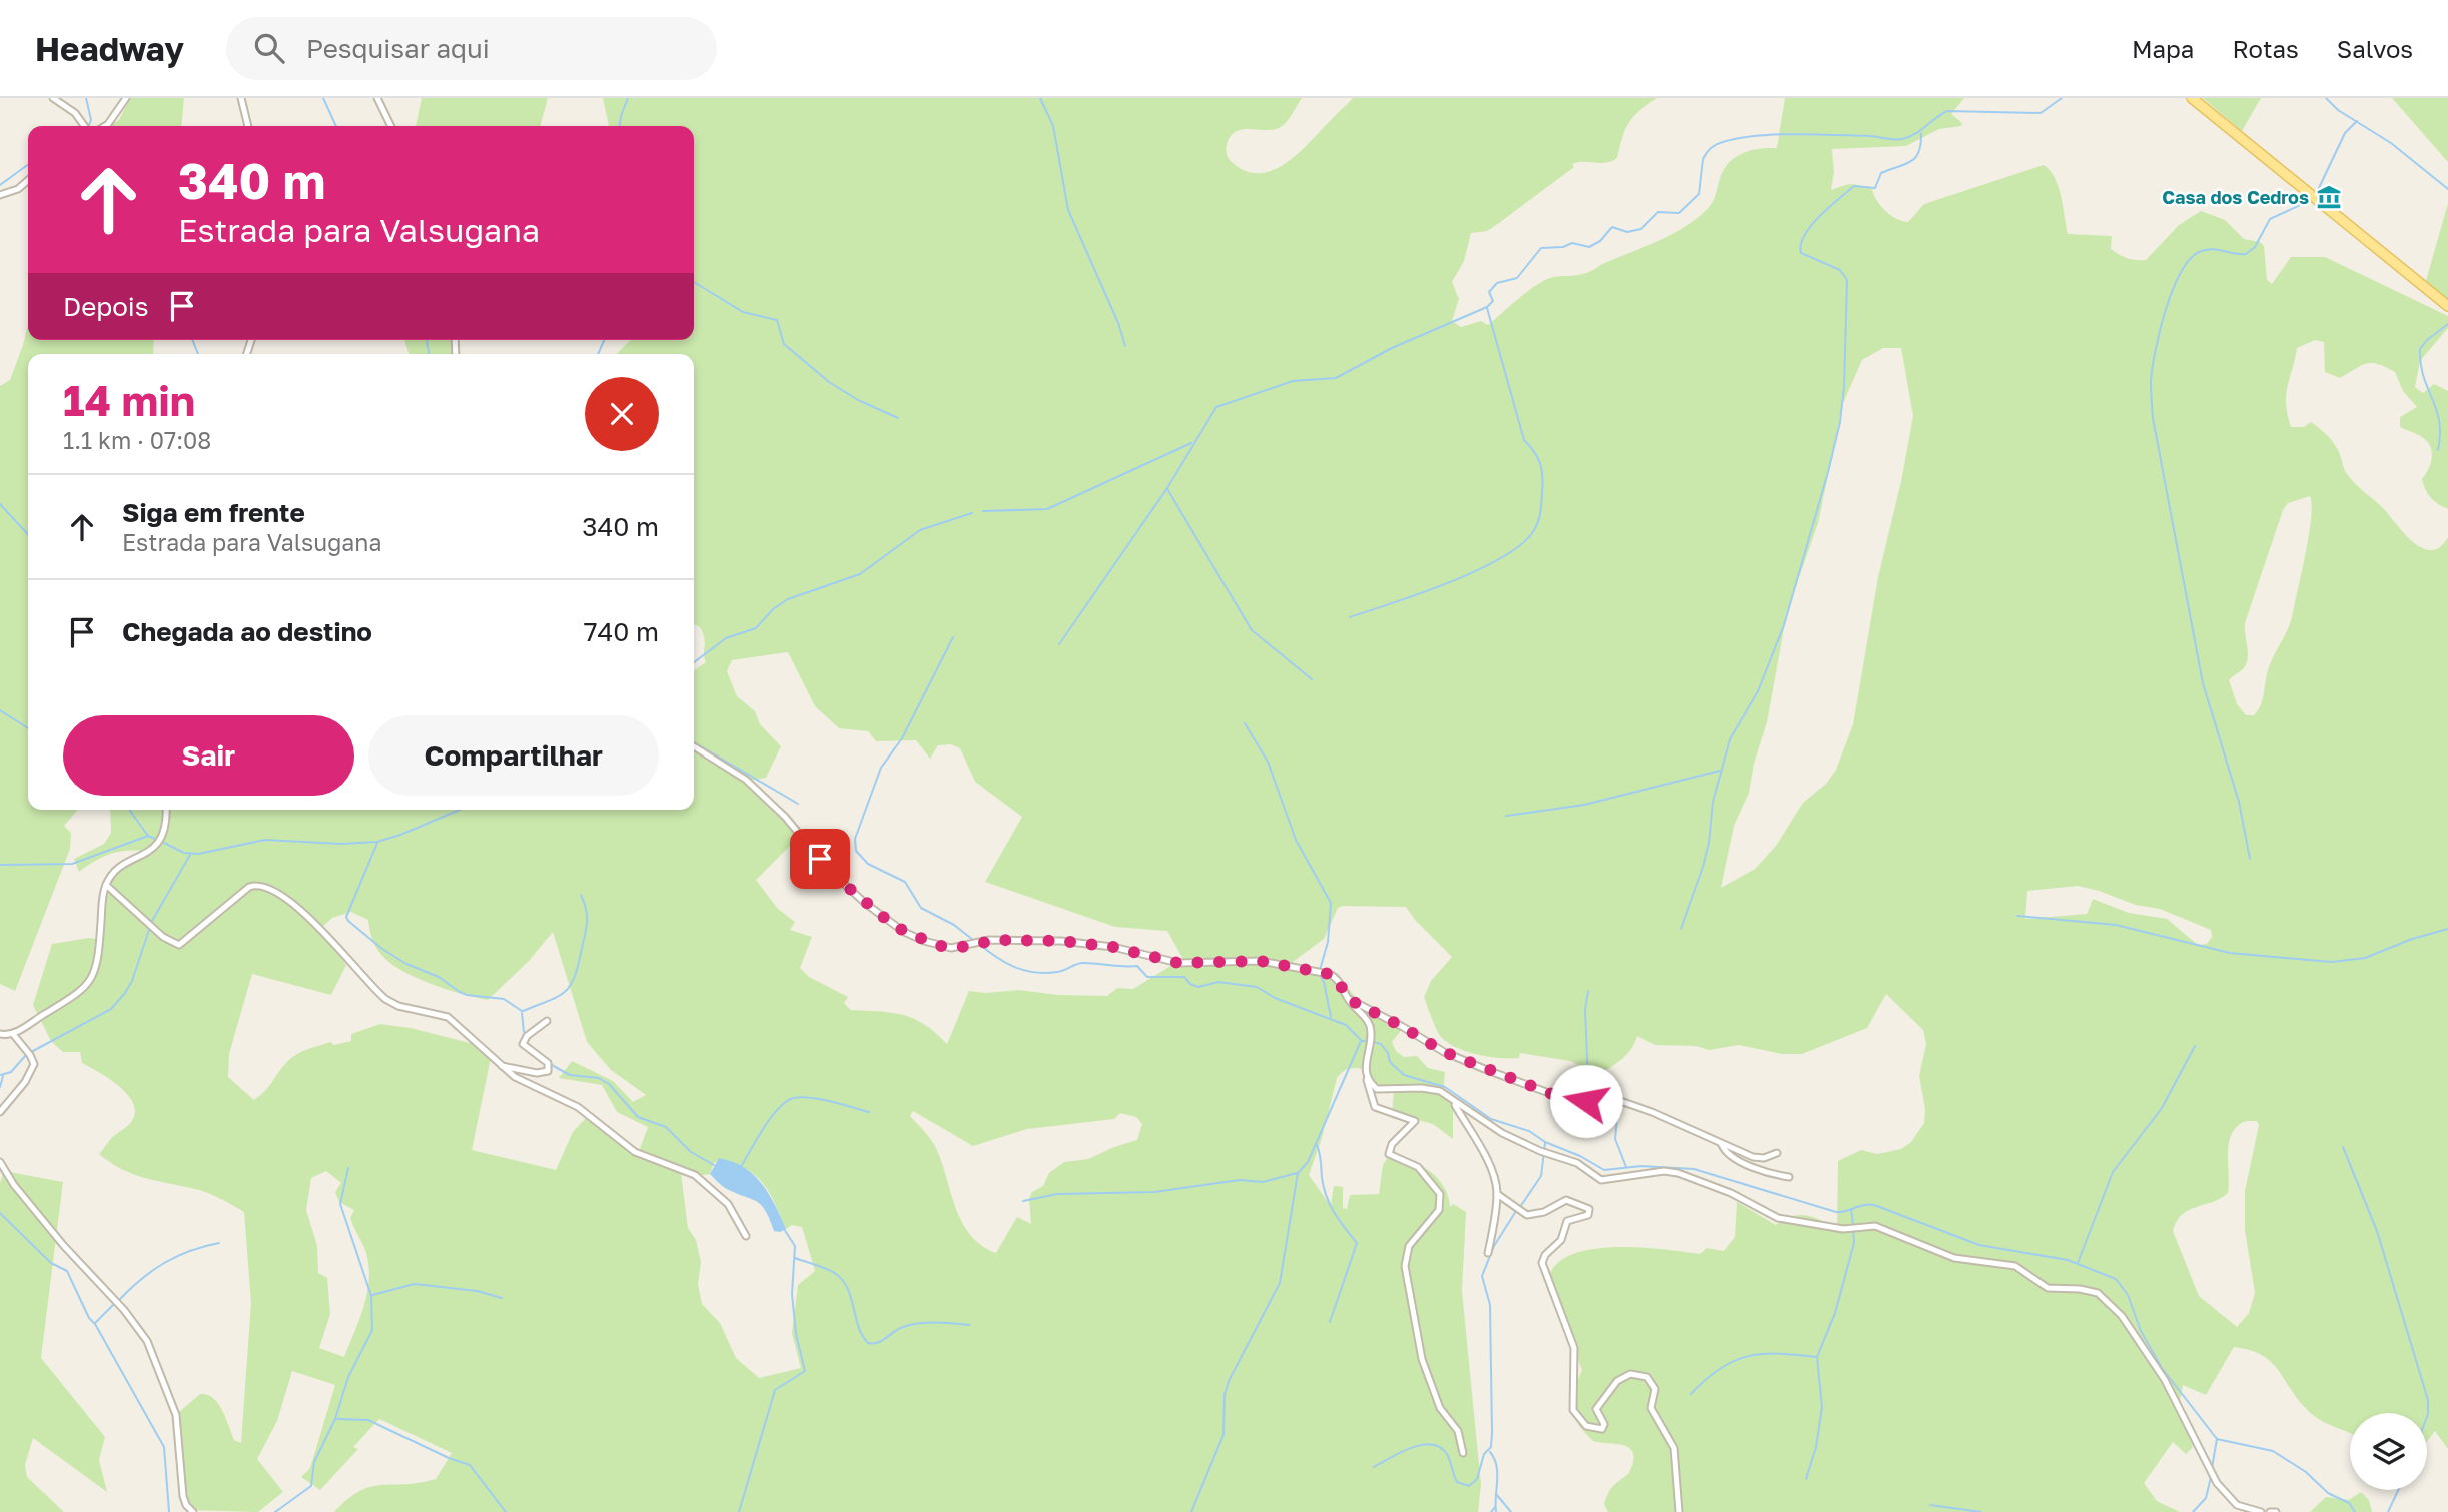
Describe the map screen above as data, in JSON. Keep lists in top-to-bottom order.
{
  "places": {
    "museum": ["Casa dos Cedros"]
  },
  "page": {
    "header": "Headway",
    "search": "Pesquisar aqui",
    "nav": ["Mapa", "Rotas", "Salvos"],
    "turn": ["340 m", "Estrada para Valsugana"],
    "then": "Depois",
    "heading": ["14 min", "1.1 km · 07:08"],
    "list": [
      {
        "name": "Siga em frente",
        "note": "Estrada para Valsugana",
        "value": "340 m"
      },
      {
        "name": "Chegada ao destino",
        "value": "740 m"
      }
    ],
    "buttons": ["Sair", "Compartilhar"]
  }
}
